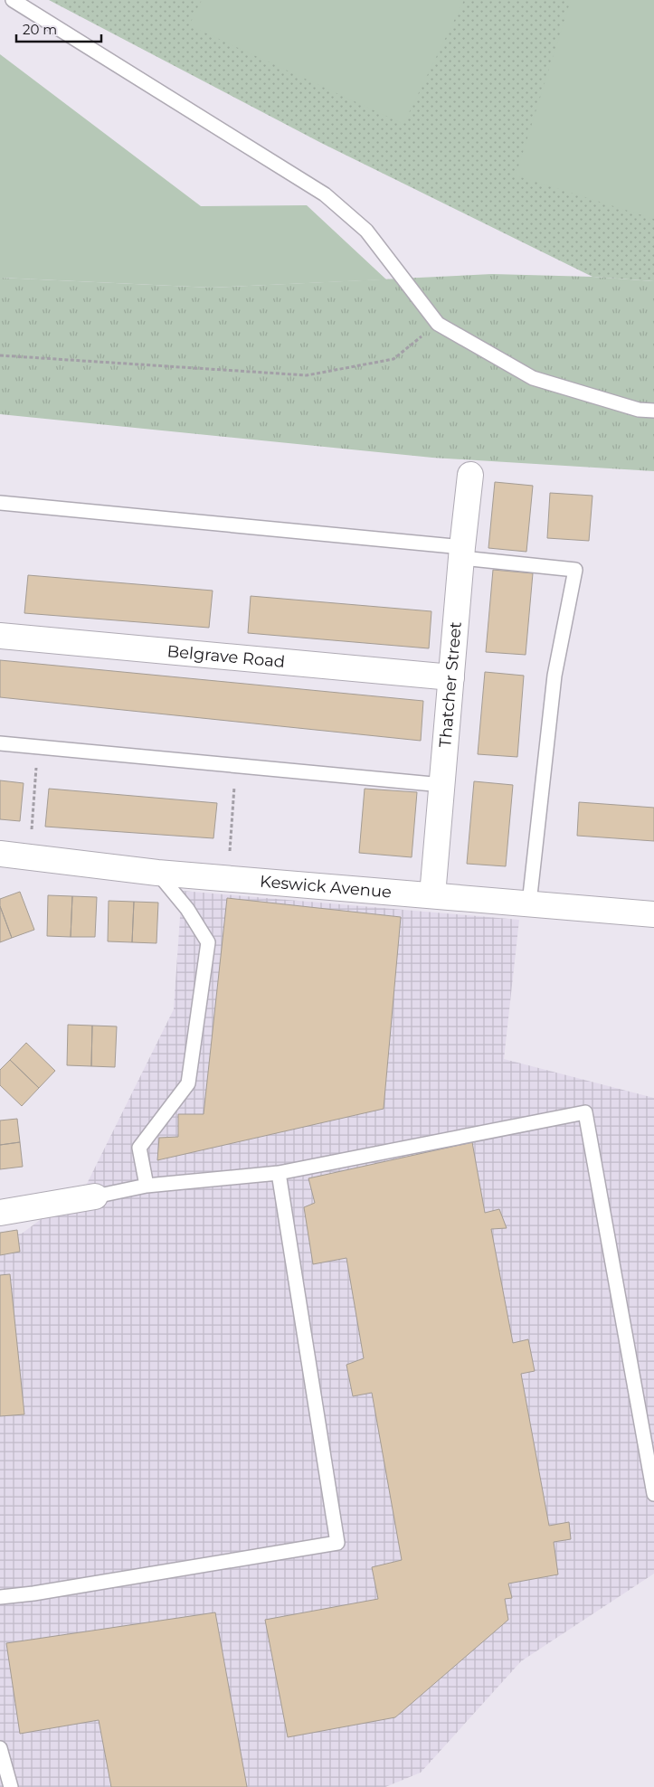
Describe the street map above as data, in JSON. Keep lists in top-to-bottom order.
{
  "streets": {
    "street": ["Belgrave Road", "Thatcher Street", "Keswick Avenue"]
  },
  "crossings": [
    ["Belgrave Road", "Thatcher Street"],
    ["Thatcher Street", "Keswick Avenue"]
  ],
  "scale_bar": "20 m"
}
